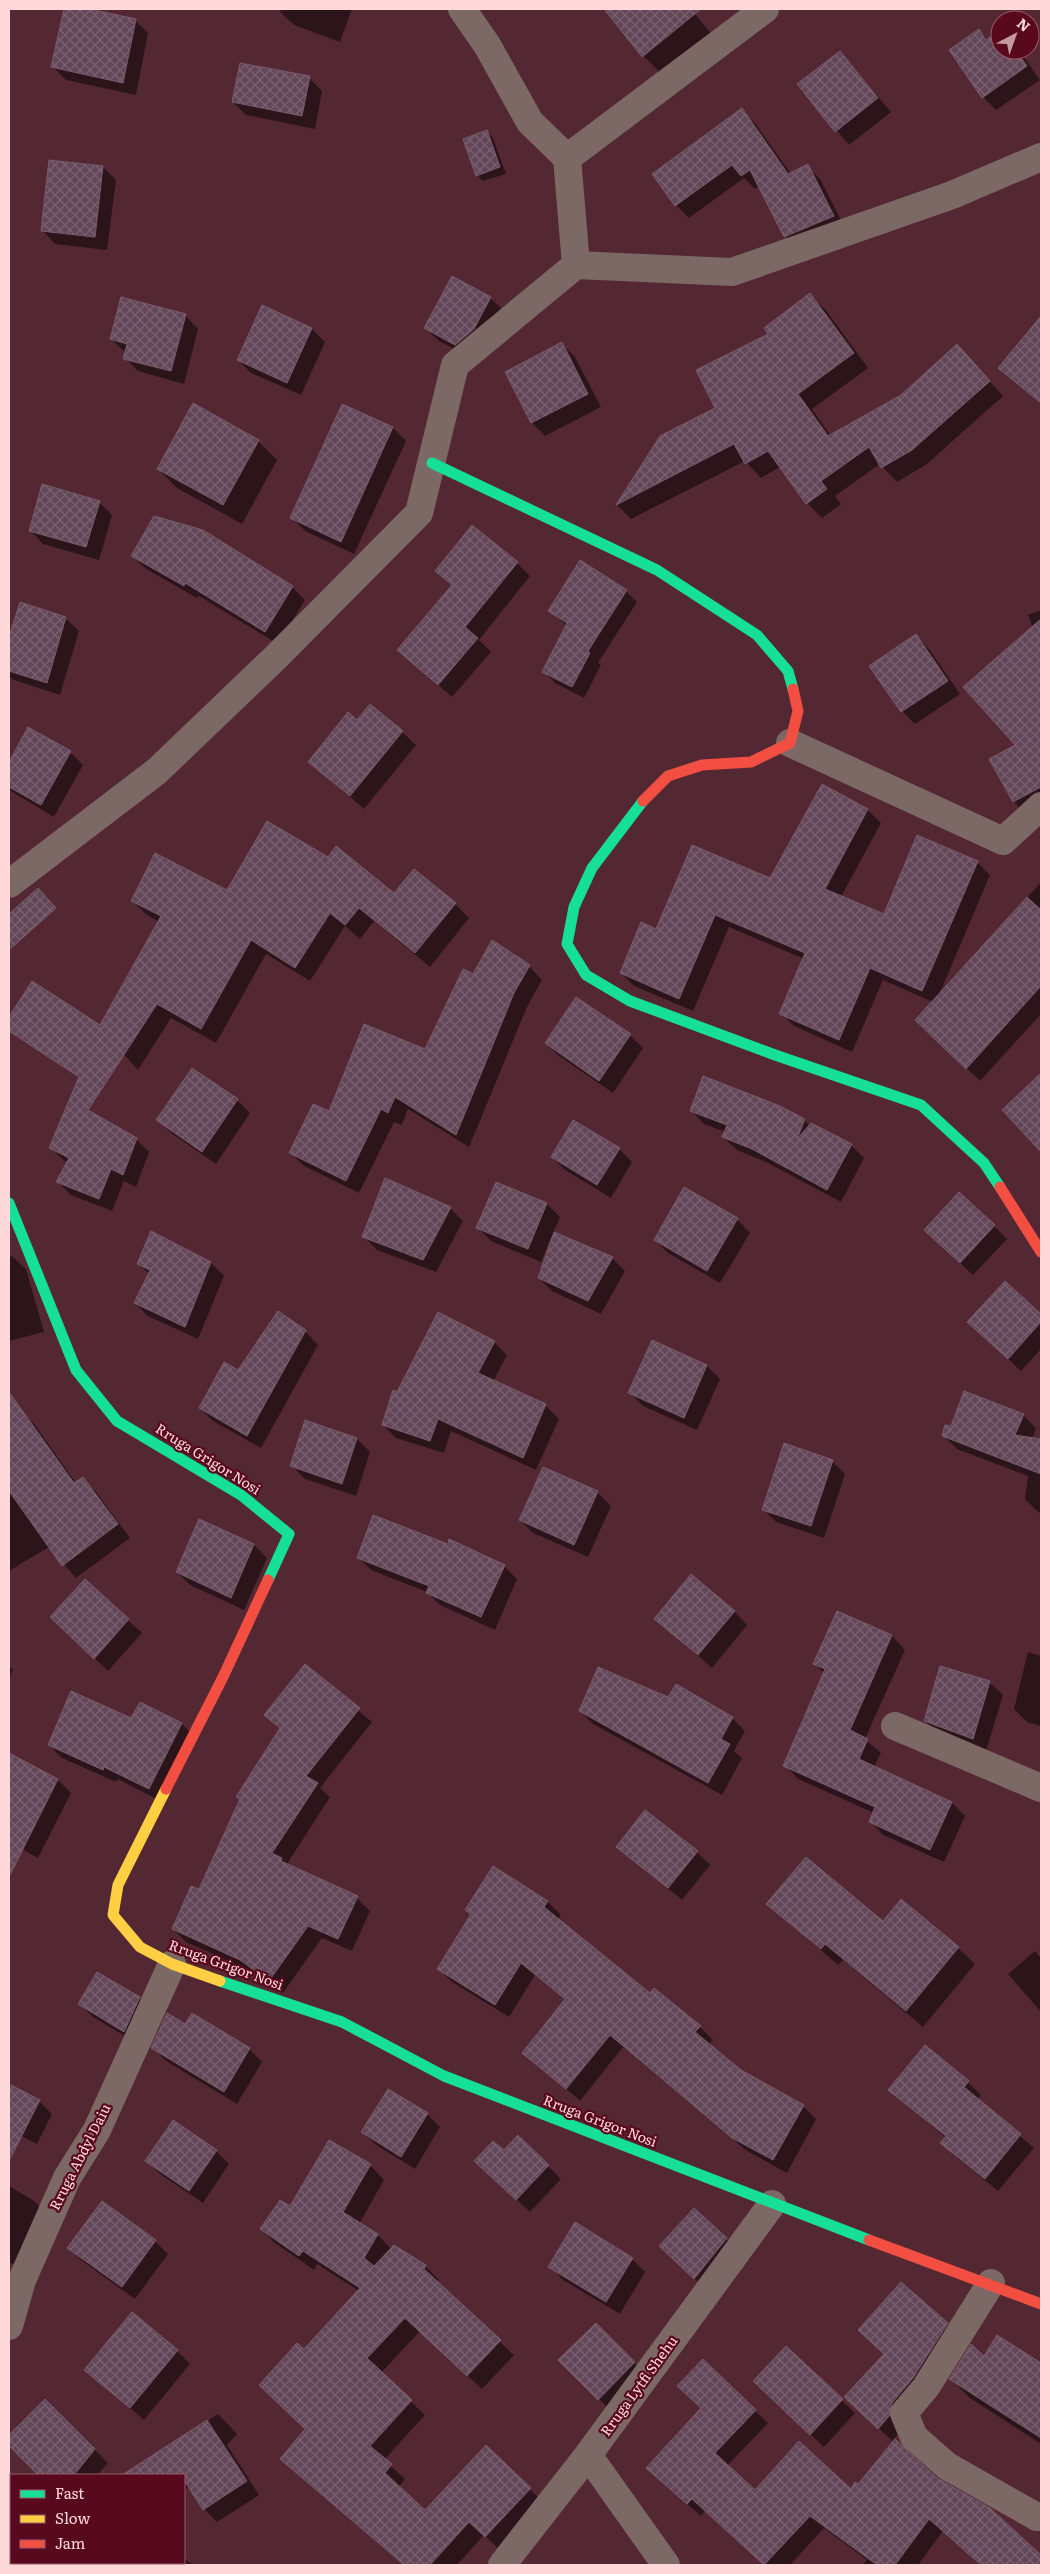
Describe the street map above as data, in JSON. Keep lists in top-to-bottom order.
{
  "streets": {
    "street": ["Rruga Grigor Nosi", "Rruga Abdyl Daiu", "Rruga Lytfi Shehu"]
  },
  "crossings": [
    ["Rruga Grigor Nosi", "Rruga Abdyl Daiu"],
    ["Rruga Grigor Nosi", "Rruga Lytfi Shehu"]
  ],
  "legend": ["Fast", "Slow", "Jam"],
  "north": "top right"
}
